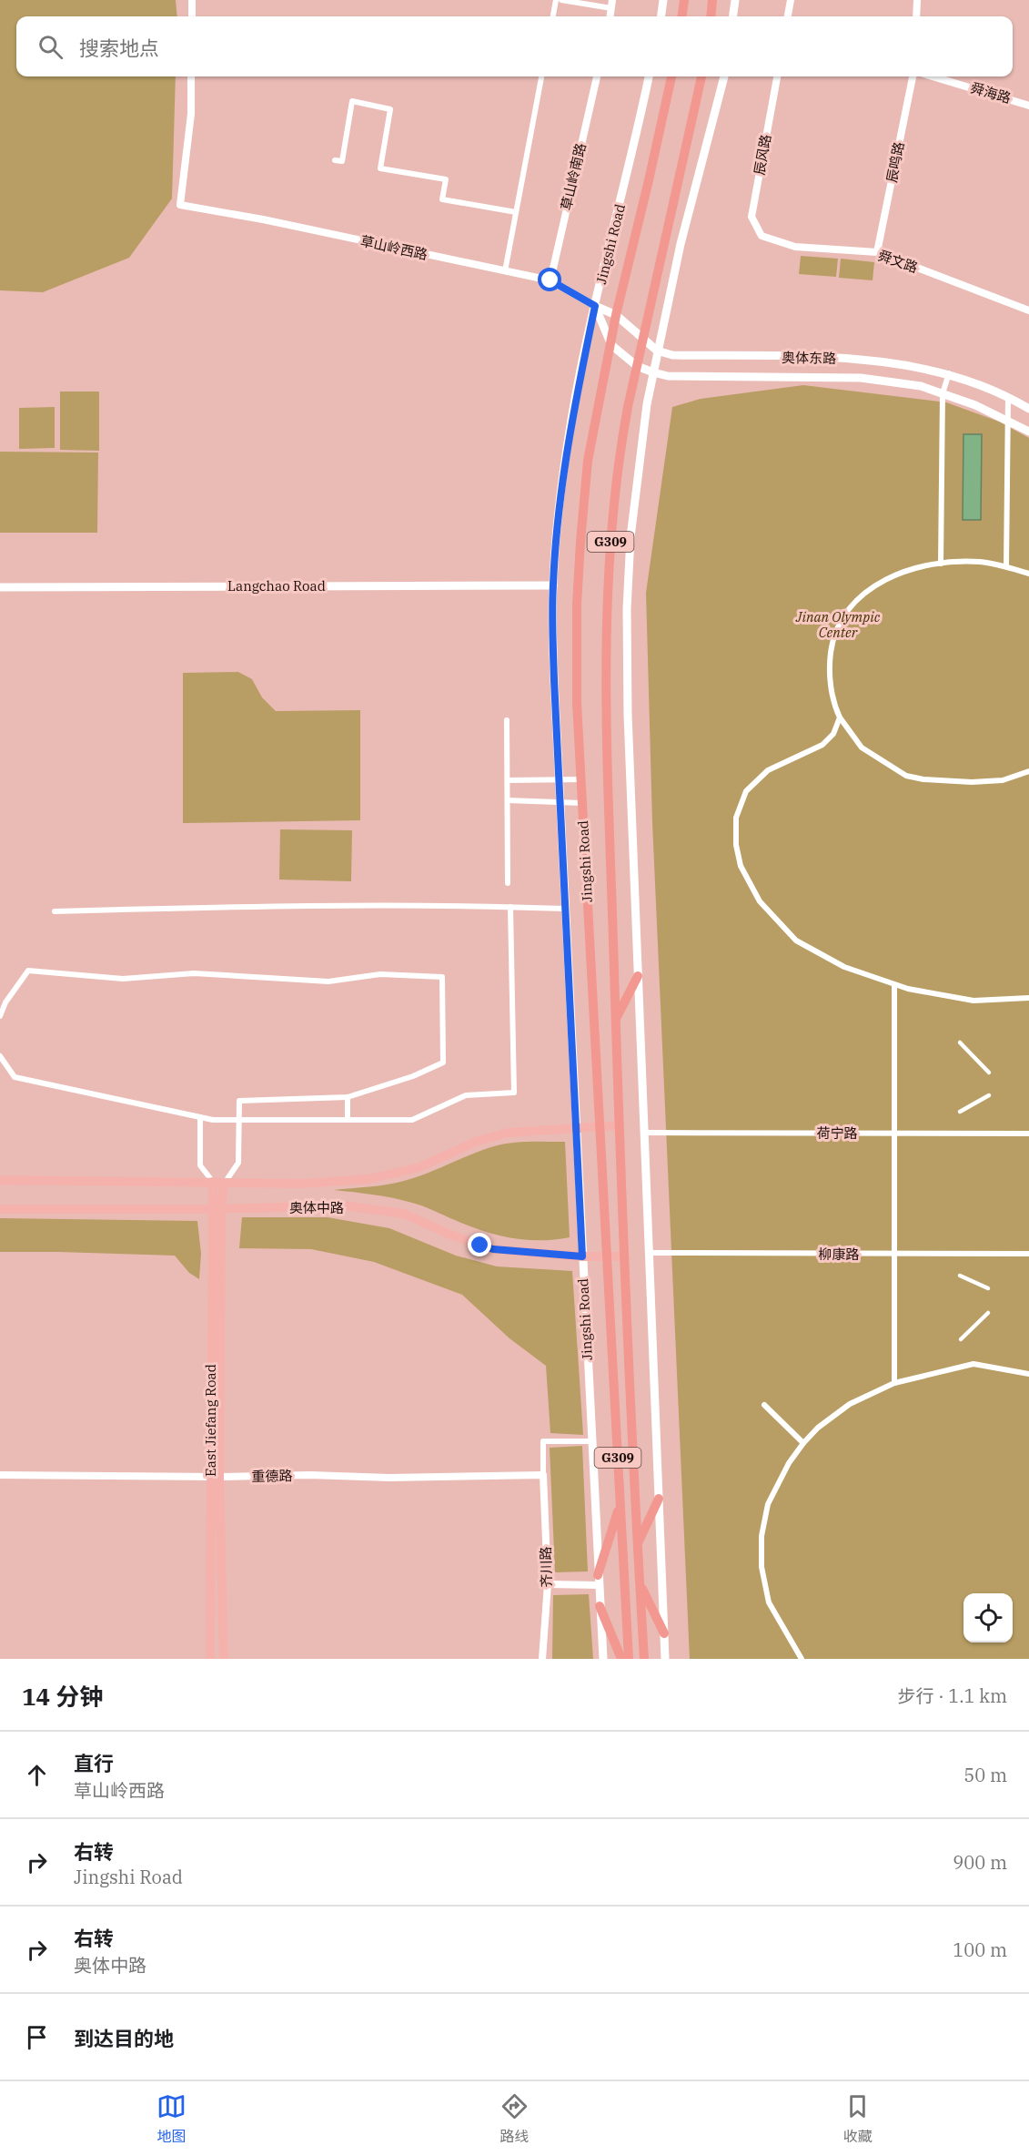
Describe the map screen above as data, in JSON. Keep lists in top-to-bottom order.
{
  "streets": {
    "highway": ["Jingshi Road", "G309"],
    "main road": [
      "奥体东路",
      "Langchao Road",
      "奥体中路",
      "East Jiefang Road"
    ],
    "street": [
      "舜海路",
      "辰风路",
      "辰鸣路",
      "草山岭南路",
      "草山岭西路",
      "舜文路",
      "荷宁路",
      "柳康路",
      "重德路",
      "齐川路"
    ]
  },
  "crossings": [
    ["辰风路", "舜文路"],
    ["辰鸣路", "舜文路"],
    ["草山岭南路", "草山岭西路"],
    ["Jingshi Road", "草山岭西路"],
    ["Jingshi Road", "Langchao Road"],
    ["Jingshi Road", "奥体中路"],
    ["奥体中路", "East Jiefang Road"],
    ["East Jiefang Road", "重德路"],
    ["重德路", "齐川路"]
  ],
  "parks": ["Jinan Olympic Center"],
  "page": {
    "search": "搜索地点",
    "heading": ["14 分钟", "步行 · 1.1 km"],
    "list": [
      ["直行", "草山岭西路", "50 m"],
      ["右转", "Jingshi Road", "900 m"],
      ["右转", "奥体中路", "100 m"],
      "到达目的地"
    ],
    "nav": ["地图", "路线", "收藏"]
  }
}
